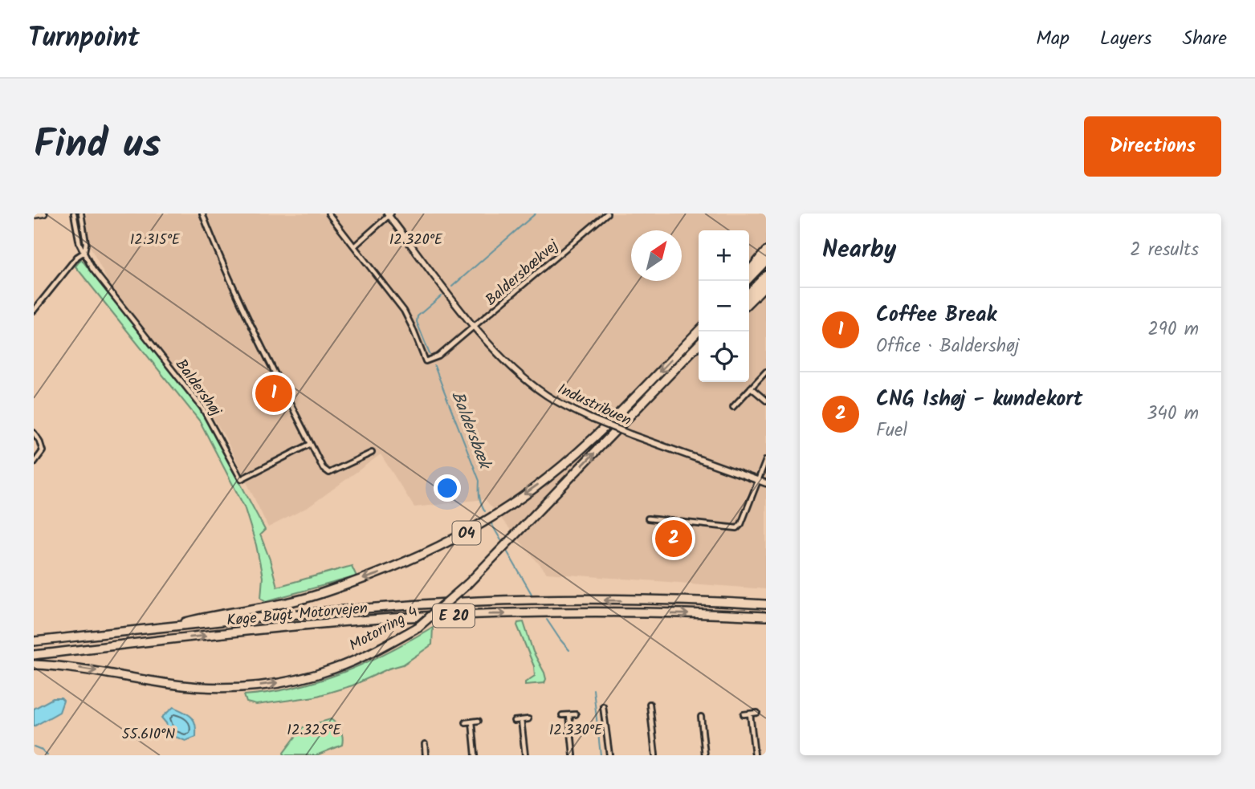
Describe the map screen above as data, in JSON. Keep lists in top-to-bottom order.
{
  "streets": {
    "highway": [
      "O4",
      "Køge Bugt Motorvejen",
      "E 20",
      "Motorring 4"
    ],
    "street": ["Baldersbækvej", "Baldershøj", "Industribuen"]
  },
  "crossings": [
    ["Baldersbækvej", "Industribuen"],
    ["O4", "Køge Bugt Motorvejen"]
  ],
  "water": ["Baldersbæk"],
  "north": "top right",
  "page": {
    "header": "Turnpoint",
    "nav": ["Map", "Layers", "Share"],
    "title": "Find us",
    "buttons": "Directions",
    "heading": ["Nearby", "2 results"],
    "map_buttons": ["+", "−"],
    "list": [
      {
        "mark": "1",
        "name": "Coffee Break",
        "note": "Office · Baldershøj",
        "value": "290 m"
      },
      {
        "mark": "2",
        "name": "CNG Ishøj - kundekort",
        "note": "Fuel",
        "value": "340 m"
      }
    ],
    "pins": ["1", "2"]
  },
  "coordinates": [
    "12.315°E",
    "12.320°E",
    "12.325°E",
    "12.330°E",
    "55.610°N"
  ]
}
